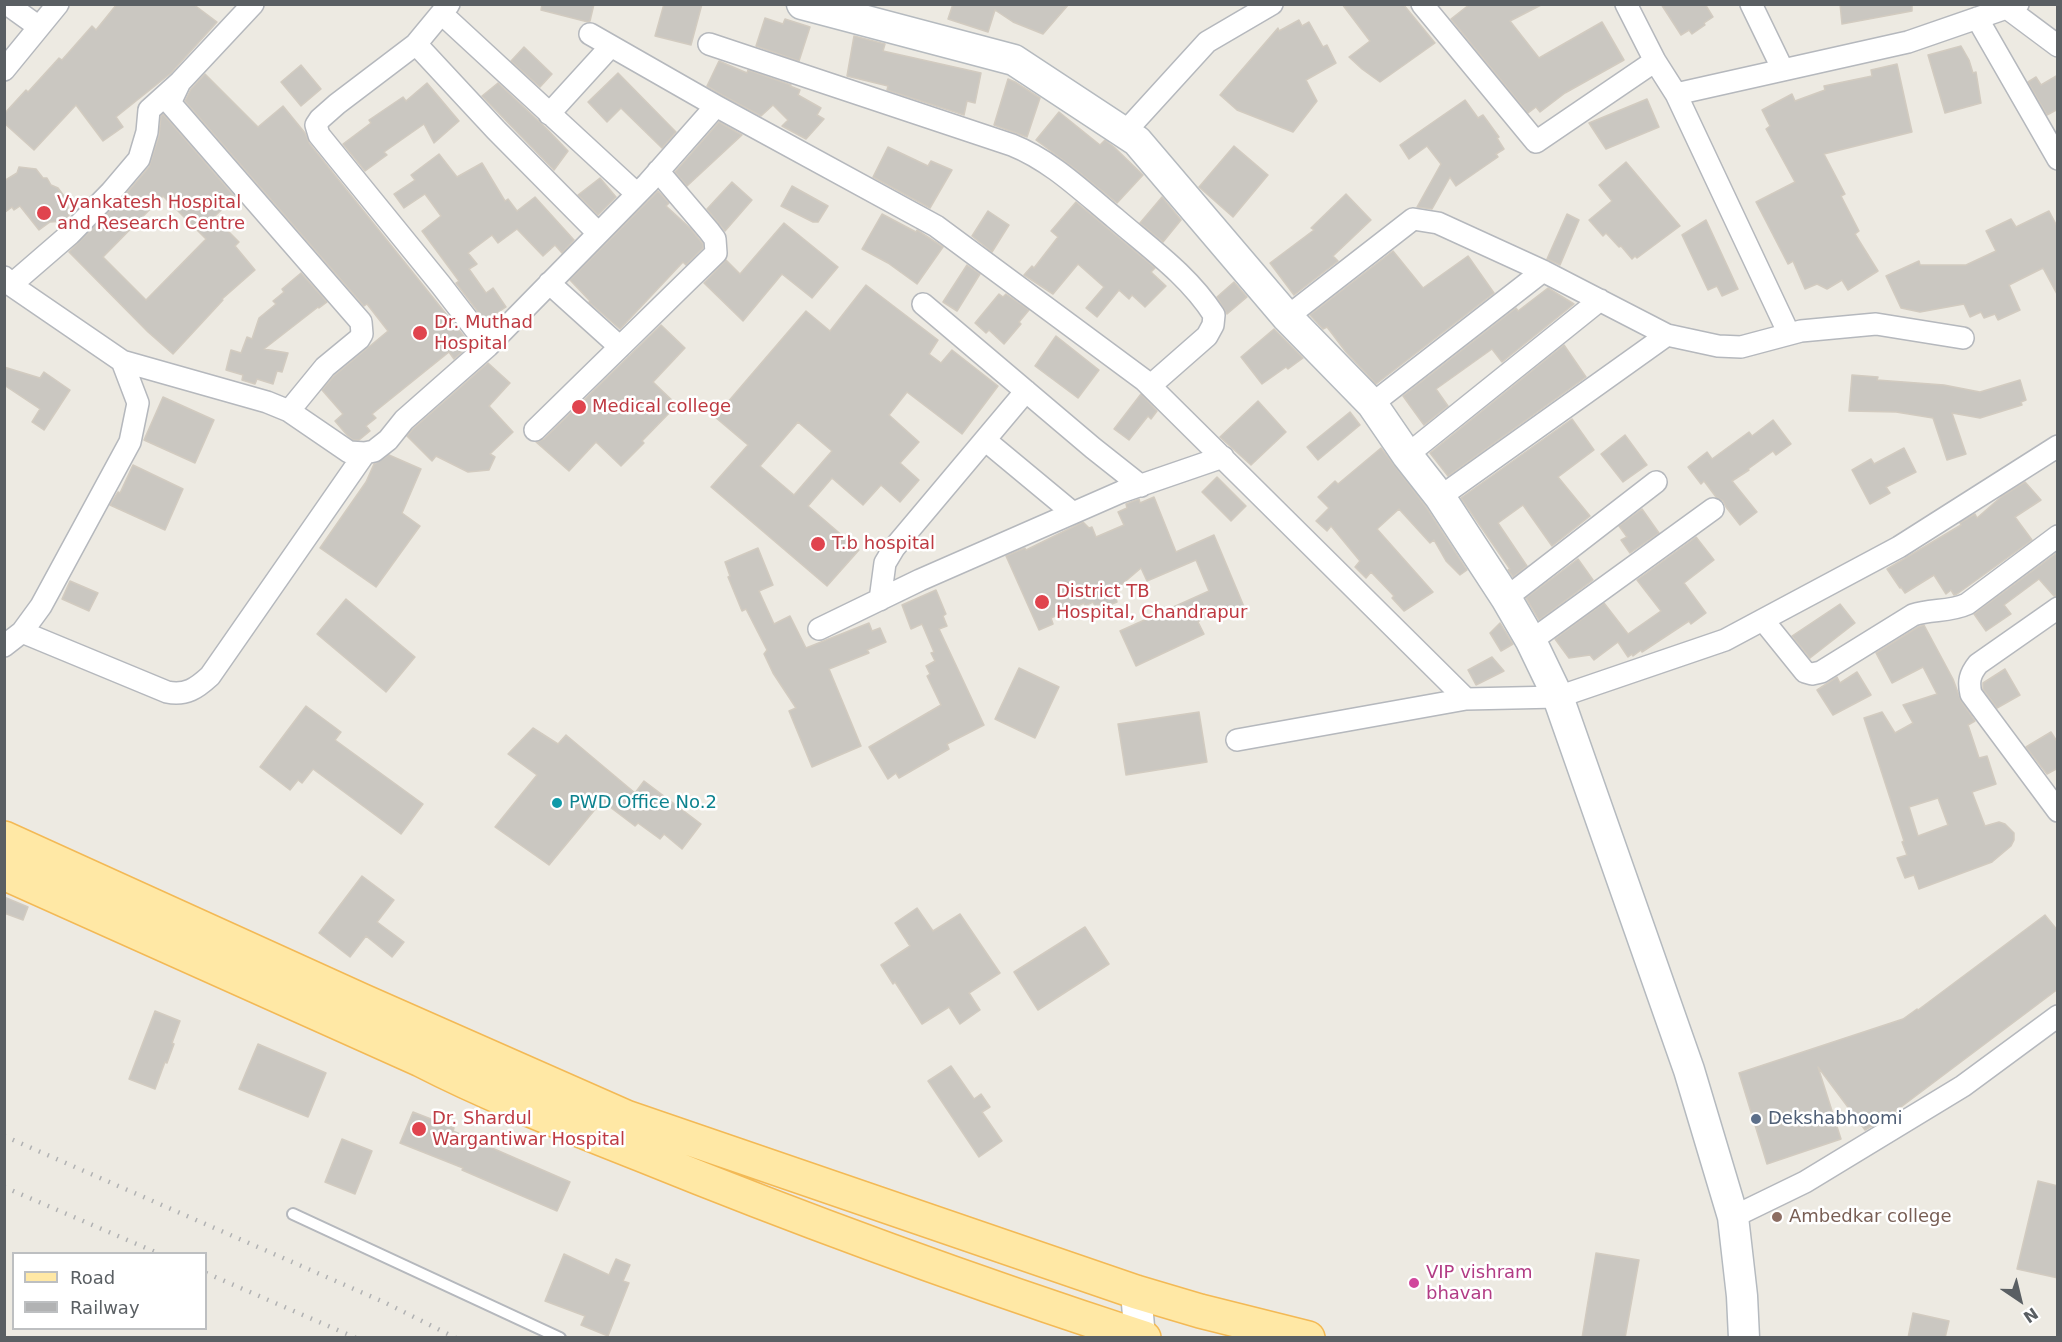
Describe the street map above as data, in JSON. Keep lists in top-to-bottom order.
{
  "places": [
    "Vyankatesh Hospital and Research Centre",
    "Dr. Muthad Hospital",
    "Medical college",
    "T.b hospital",
    "District TB Hospital, Chandrapur",
    "PWD Office No.2",
    "Dekshabhoomi",
    "Dr. Shardul Wargantiwar Hospital",
    "Ambedkar college",
    "VIP vishram bhavan"
  ],
  "legend": ["Road", "Railway"],
  "north": "bottom right"
}
